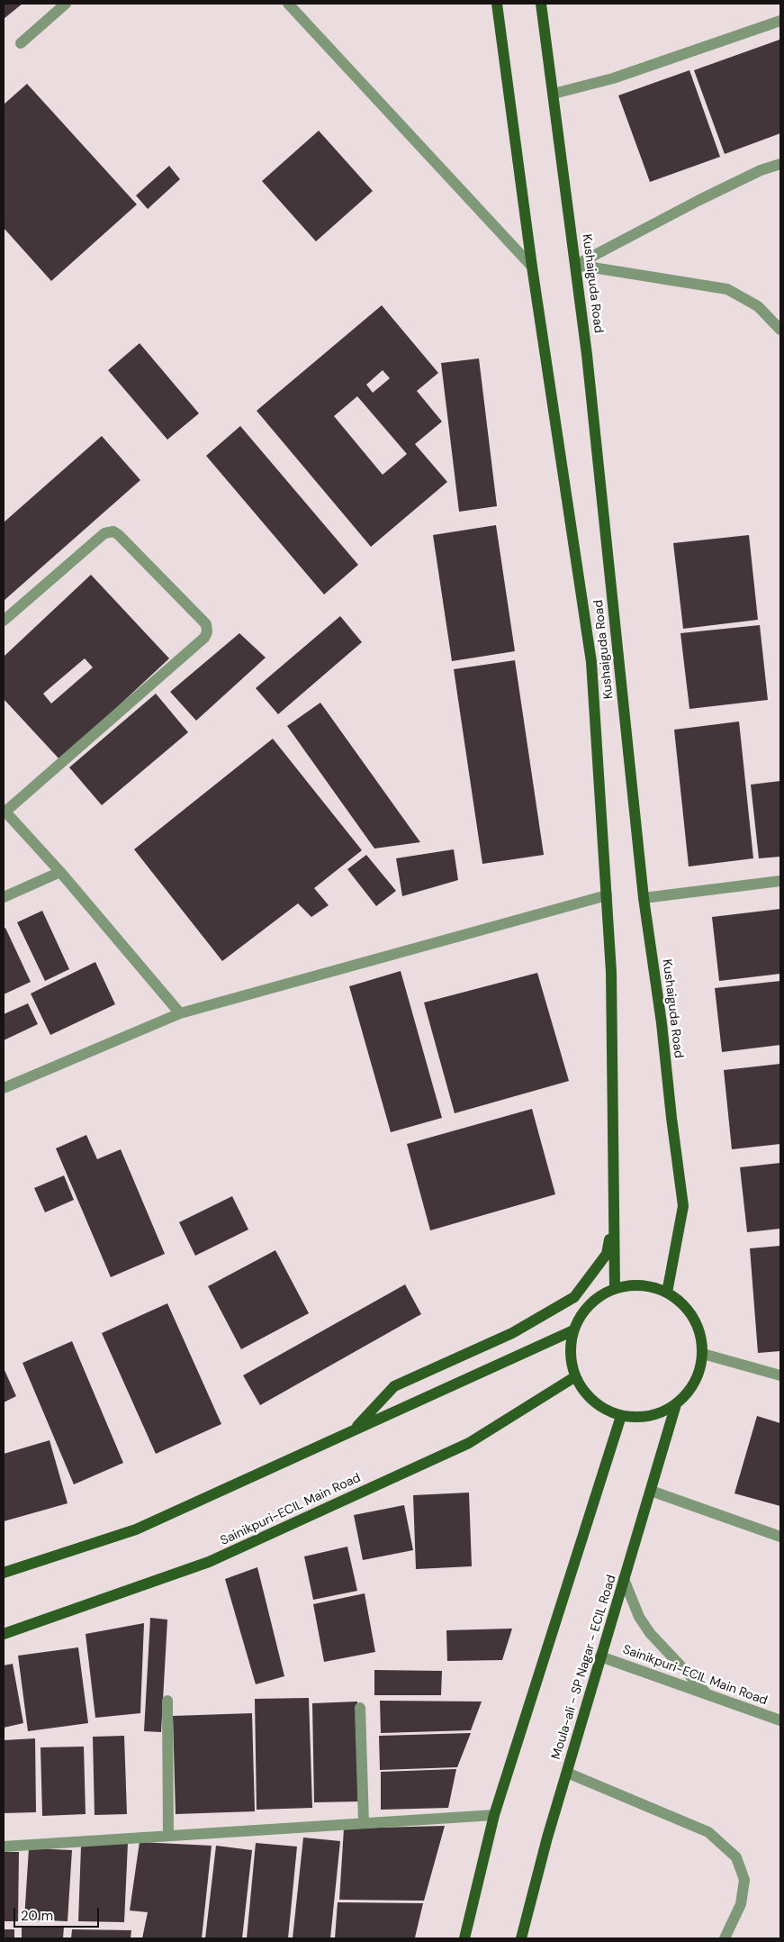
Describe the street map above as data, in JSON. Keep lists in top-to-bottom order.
{
  "streets": {
    "main road": ["Kushaiguda Road", "Sainikpuri-ECIL Main Road", "Moula-ali - SP Nagar - ECIL Road"]
  },
  "crossings": [
    ["Kushaiguda Road", "Sainikpuri-ECIL Main Road"],
    ["Kushaiguda Road", "Moula-ali - SP Nagar - ECIL Road"],
    ["Sainikpuri-ECIL Main Road", "Moula-ali - SP Nagar - ECIL Road"]
  ],
  "scale_bar": "20 m"
}
